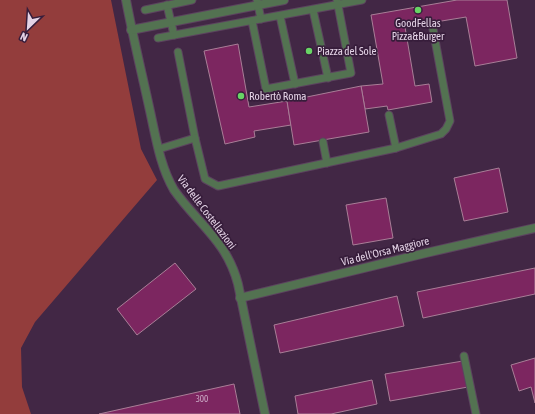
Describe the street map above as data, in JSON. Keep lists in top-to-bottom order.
{
  "streets": {
    "street": ["Via delle Costellazioni", "Via dell'Orsa Maggiore"]
  },
  "crossings": [
    ["Via delle Costellazioni", "Via dell'Orsa Maggiore"]
  ],
  "places": ["GoodFellas Pizza&Burger", "Piazza del Sole", "Robertò Roma"],
  "house_numbers": ["300"],
  "north": "bottom left"
}
